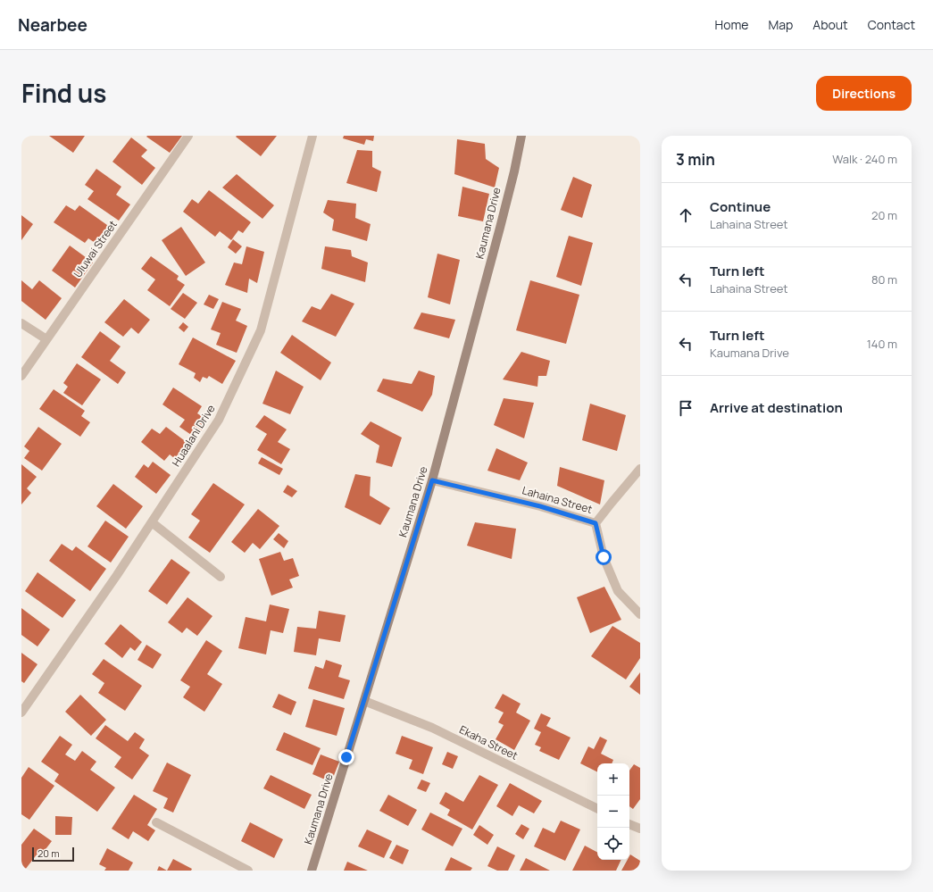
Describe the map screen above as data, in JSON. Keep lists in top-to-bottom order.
{
  "streets": {
    "street": [
      "Kaumana Drive",
      "Uluwai Street",
      "Huaalani Drive",
      "Lahaina Street",
      "Ekaha Street"
    ]
  },
  "crossings": [
    ["Kaumana Drive", "Lahaina Street"],
    ["Kaumana Drive", "Ekaha Street"]
  ],
  "scale_bar": "20 m",
  "page": {
    "header": "Nearbee",
    "nav": [
      "Home",
      "Map",
      "About",
      "Contact"
    ],
    "title": "Find us",
    "buttons": "Directions",
    "heading": ["3 min", "Walk · 240 m"],
    "list": [
      ["Continue", "Lahaina Street", "20 m"],
      ["Turn left", "Lahaina Street", "80 m"],
      ["Turn left", "Kaumana Drive", "140 m"],
      "Arrive at destination"
    ],
    "map_buttons": ["+", "−"],
    "scale": "20 m"
  }
}
